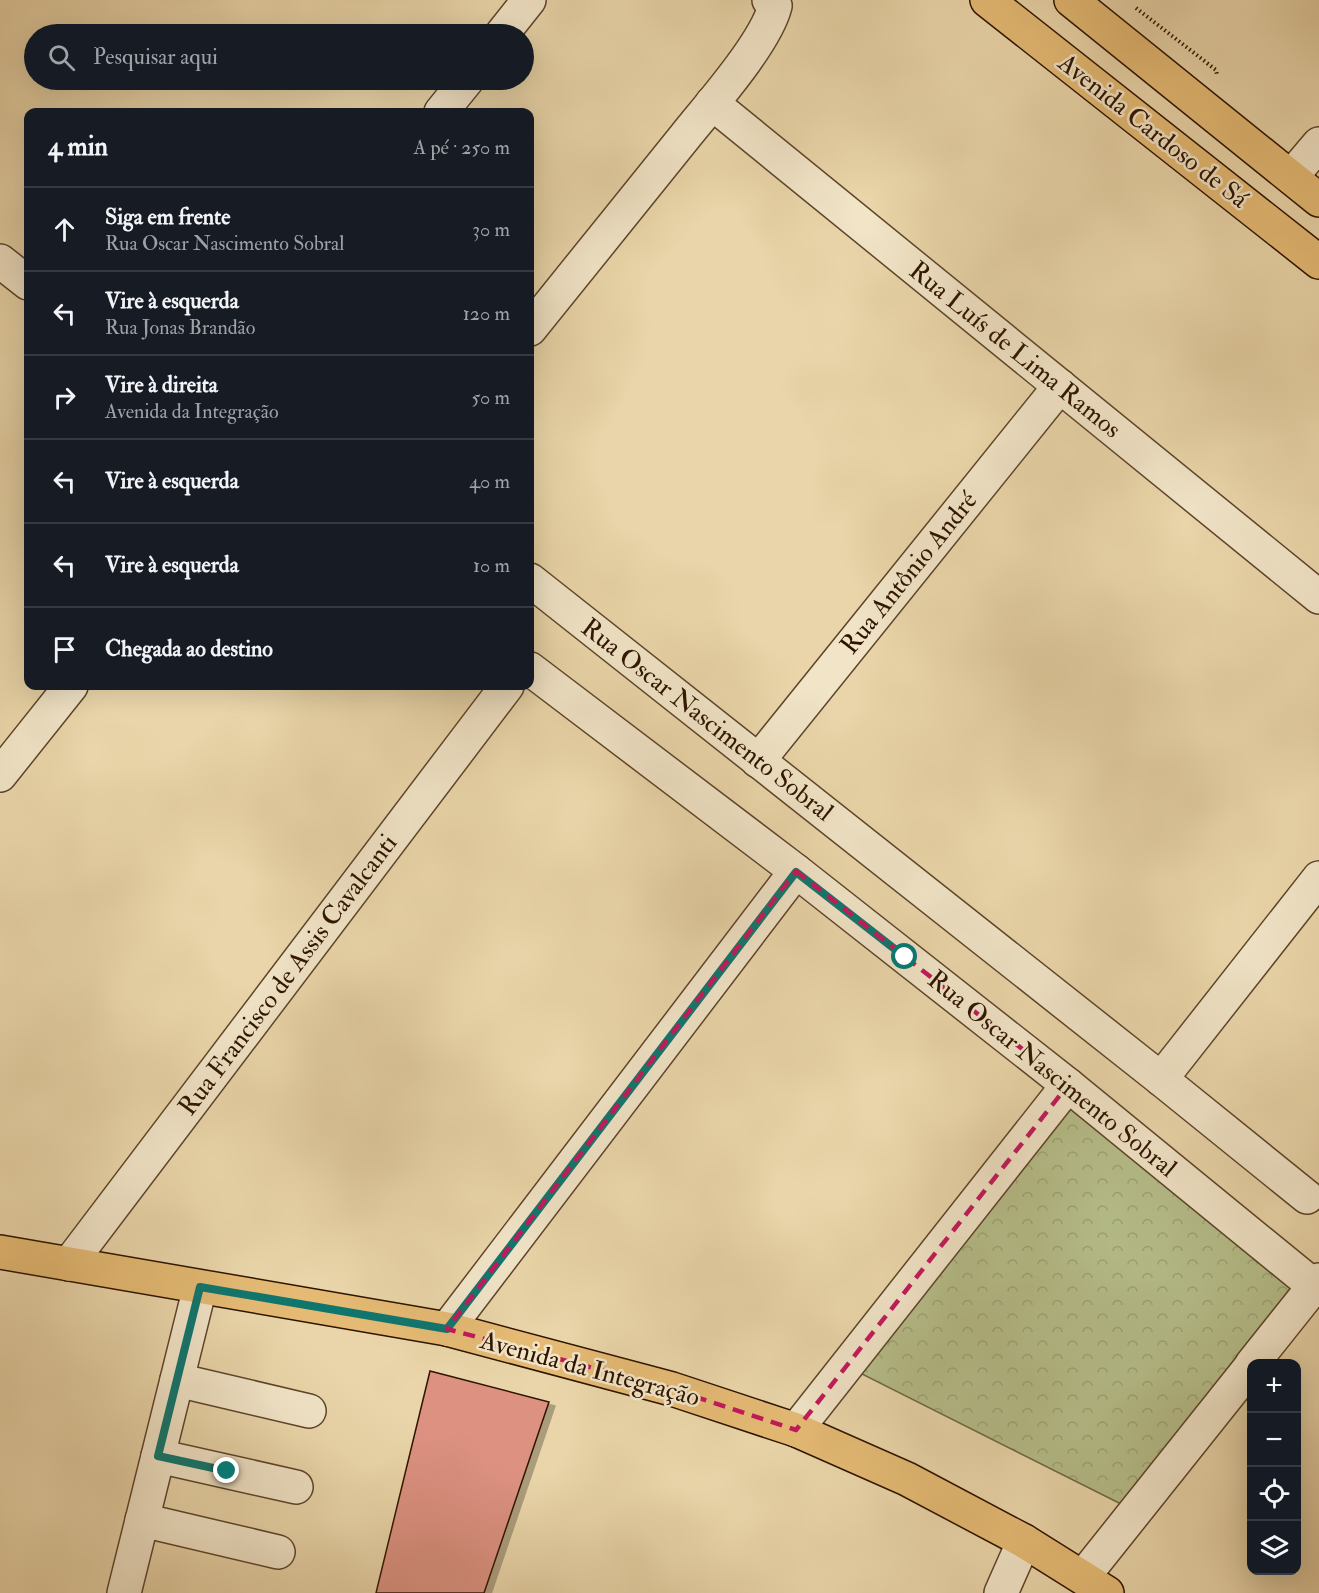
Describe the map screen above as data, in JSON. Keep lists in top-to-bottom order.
{
  "streets": {
    "main road": ["Avenida Cardoso de Sá", "Avenida da Integração"],
    "street": [
      "Rua Luís de Lima Ramos",
      "Rua Antônio André",
      "Rua Oscar Nascimento Sobral",
      "Rua Francisco de Assis Cavalcanti"
    ]
  },
  "crossings": [
    ["Rua Luís de Lima Ramos", "Rua Antônio André"],
    ["Rua Antônio André", "Rua Oscar Nascimento Sobral"],
    ["Rua Francisco de Assis Cavalcanti", "Avenida da Integração"]
  ],
  "page": {
    "search": "Pesquisar aqui",
    "heading": ["4 min", "A pé · 250 m"],
    "list": [
      ["Siga em frente", "Rua Oscar Nascimento Sobral", "30 m"],
      ["Vire à esquerda", "Rua Jonas Brandão", "120 m"],
      ["Vire à direita", "Avenida da Integração", "50 m"],
      ["Vire à esquerda", "40 m"],
      ["Vire à esquerda", "10 m"],
      "Chegada ao destino"
    ],
    "map_buttons": ["+", "−"]
  }
}
